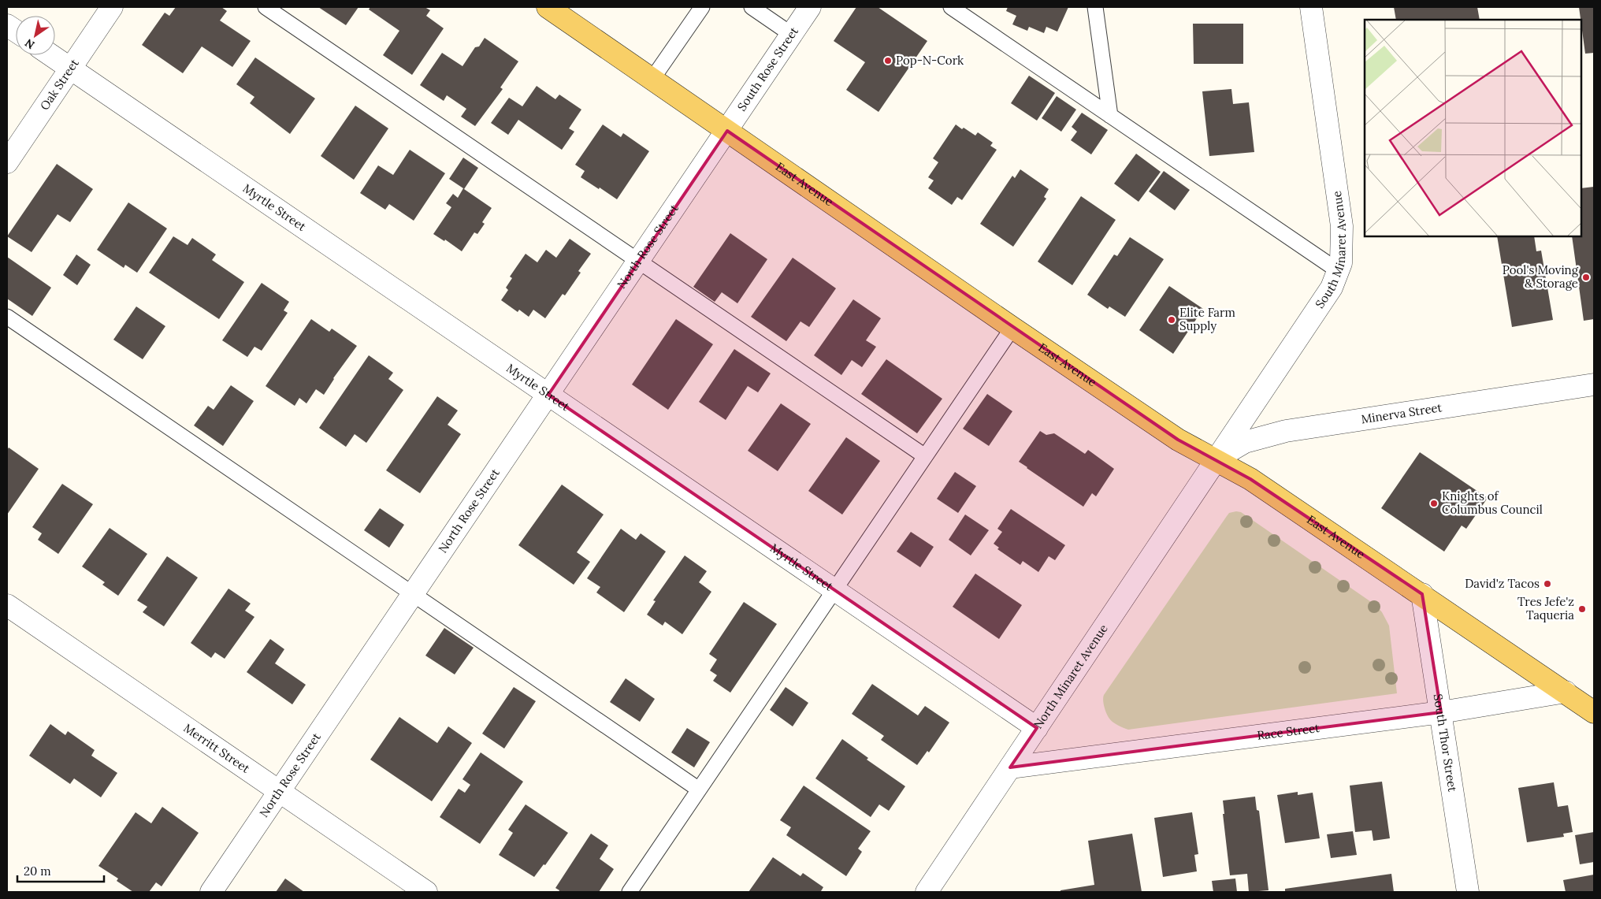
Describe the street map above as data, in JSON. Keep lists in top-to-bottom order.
{
  "streets": {
    "main road": ["East Avenue"],
    "street": [
      "South Rose Street",
      "Oak Street",
      "Myrtle Street",
      "North Rose Street",
      "South Minaret Avenue",
      "Minerva Street",
      "North Minaret Avenue",
      "Race Street",
      "South Thor Street",
      "Merritt Street"
    ]
  },
  "crossings": [
    ["South Rose Street", "East Avenue"],
    ["South Rose Street", "North Rose Street"],
    ["Oak Street", "Myrtle Street"],
    ["East Avenue", "North Rose Street"],
    ["East Avenue", "South Minaret Avenue"],
    ["East Avenue", "Minerva Street"],
    ["East Avenue", "North Minaret Avenue"],
    ["East Avenue", "Race Street"],
    ["East Avenue", "South Thor Street"],
    ["Myrtle Street", "North Rose Street"],
    ["Myrtle Street", "North Minaret Avenue"],
    ["North Rose Street", "Merritt Street"],
    ["South Minaret Avenue", "Minerva Street"],
    ["South Minaret Avenue", "North Minaret Avenue"],
    ["Minerva Street", "North Minaret Avenue"],
    ["North Minaret Avenue", "Race Street"],
    ["Race Street", "South Thor Street"]
  ],
  "places": [
    "Pop-N-Cork",
    "Pool's Moving & Storage",
    "Elite Farm Supply",
    "Knights of Columbus Council",
    "David'z Tacos",
    "Tres Jefe'z Taqueria"
  ],
  "scale_bar": "20 m",
  "north": "bottom left"
}
